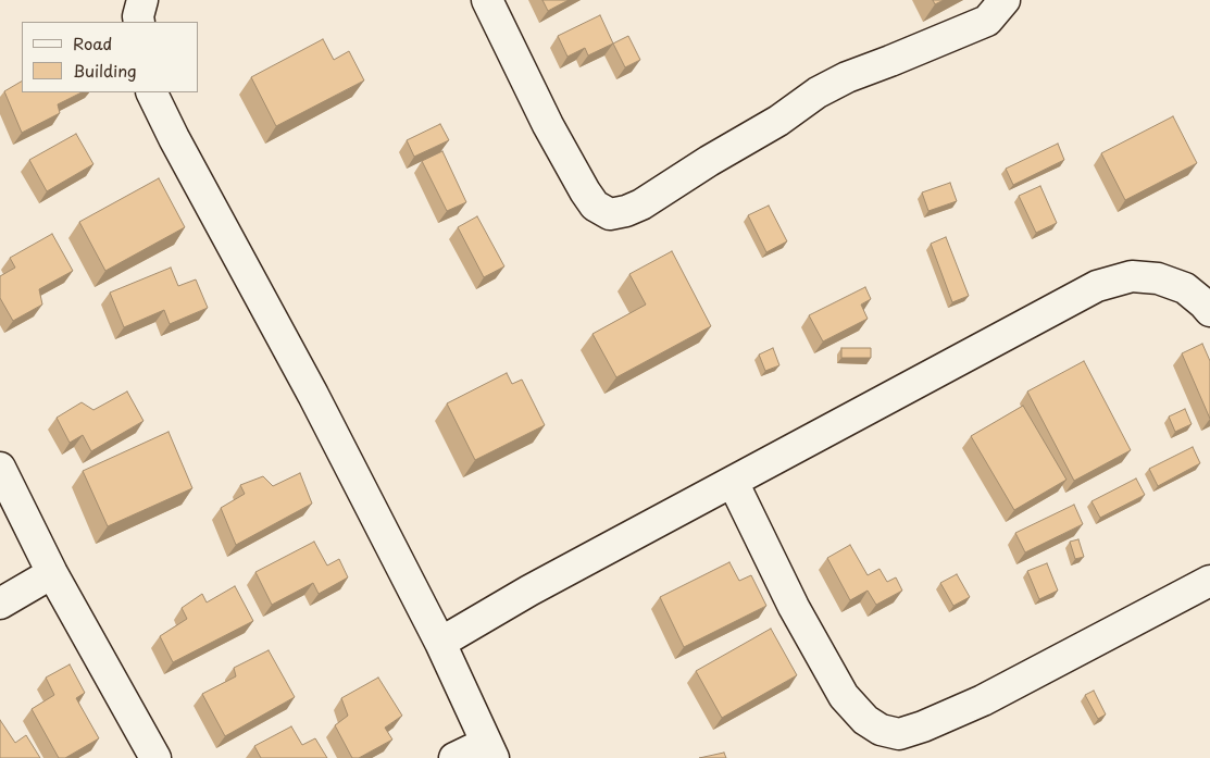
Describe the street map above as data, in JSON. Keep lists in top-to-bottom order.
{
  "legend": ["Road", "Building"]
}
